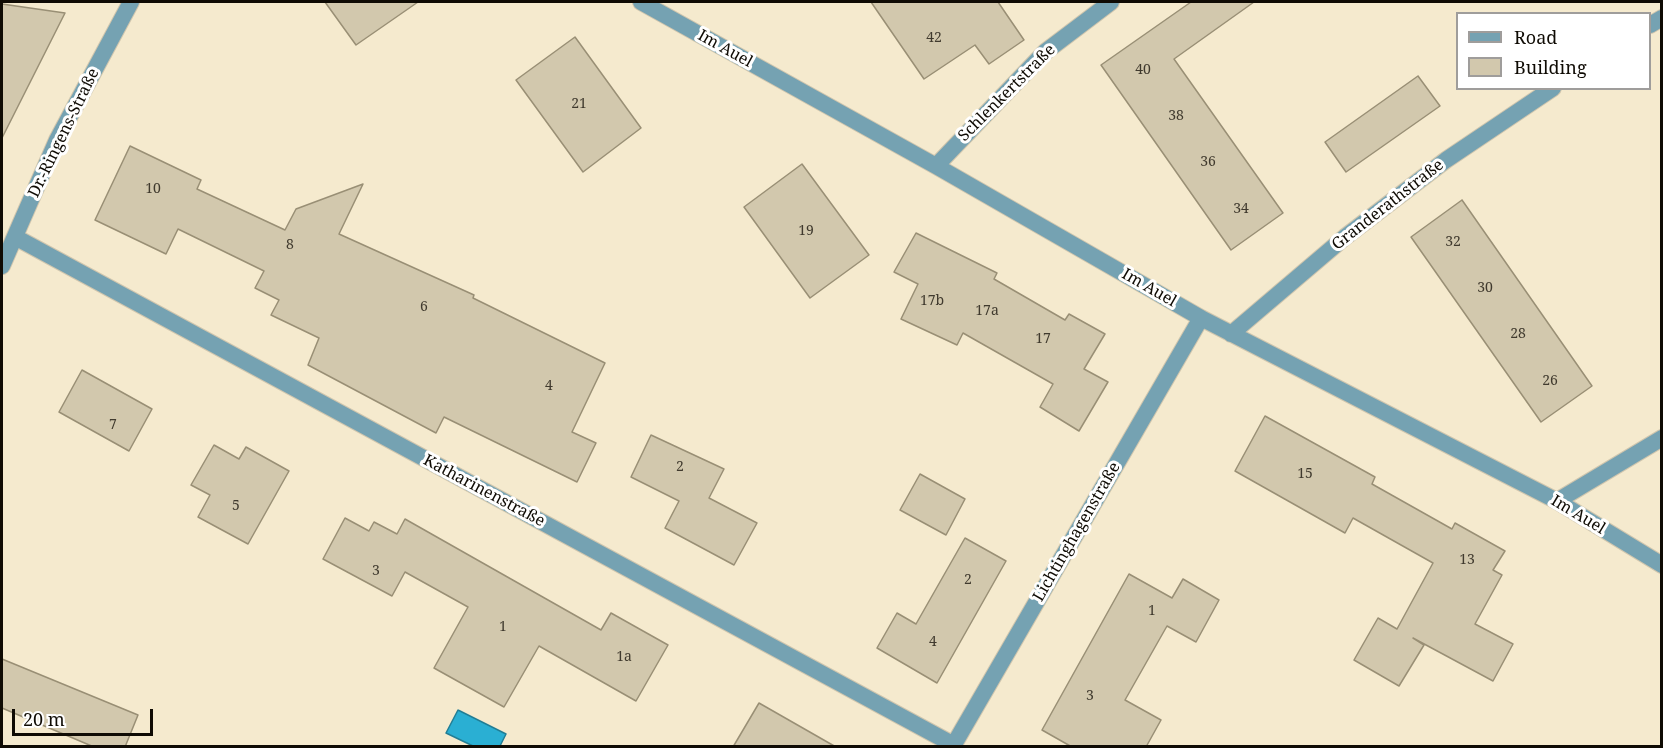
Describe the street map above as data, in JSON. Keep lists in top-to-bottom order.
{
  "streets": {
    "street": [
      "Im Auel",
      "Schlenkertstraße",
      "Dr.-Ringens-Straße",
      "Granderathstraße",
      "Katharinenstraße",
      "Lichtinghagenstraße"
    ]
  },
  "crossings": [
    ["Im Auel", "Schlenkertstraße"],
    ["Im Auel", "Granderathstraße"],
    ["Im Auel", "Lichtinghagenstraße"],
    ["Dr.-Ringens-Straße", "Katharinenstraße"],
    ["Katharinenstraße", "Lichtinghagenstraße"]
  ],
  "house_numbers": [
    "42",
    "40",
    "21",
    "38",
    "36",
    "10",
    "34",
    "19",
    "32",
    "8",
    "30",
    "17b",
    "6",
    "17a",
    "28",
    "17",
    "26",
    "4",
    "7",
    "2",
    "15",
    "5",
    "13",
    "3",
    "2",
    "1",
    "1",
    "4",
    "1a",
    "3"
  ],
  "legend": ["Road", "Building"],
  "scale_bar": "20 m"
}
